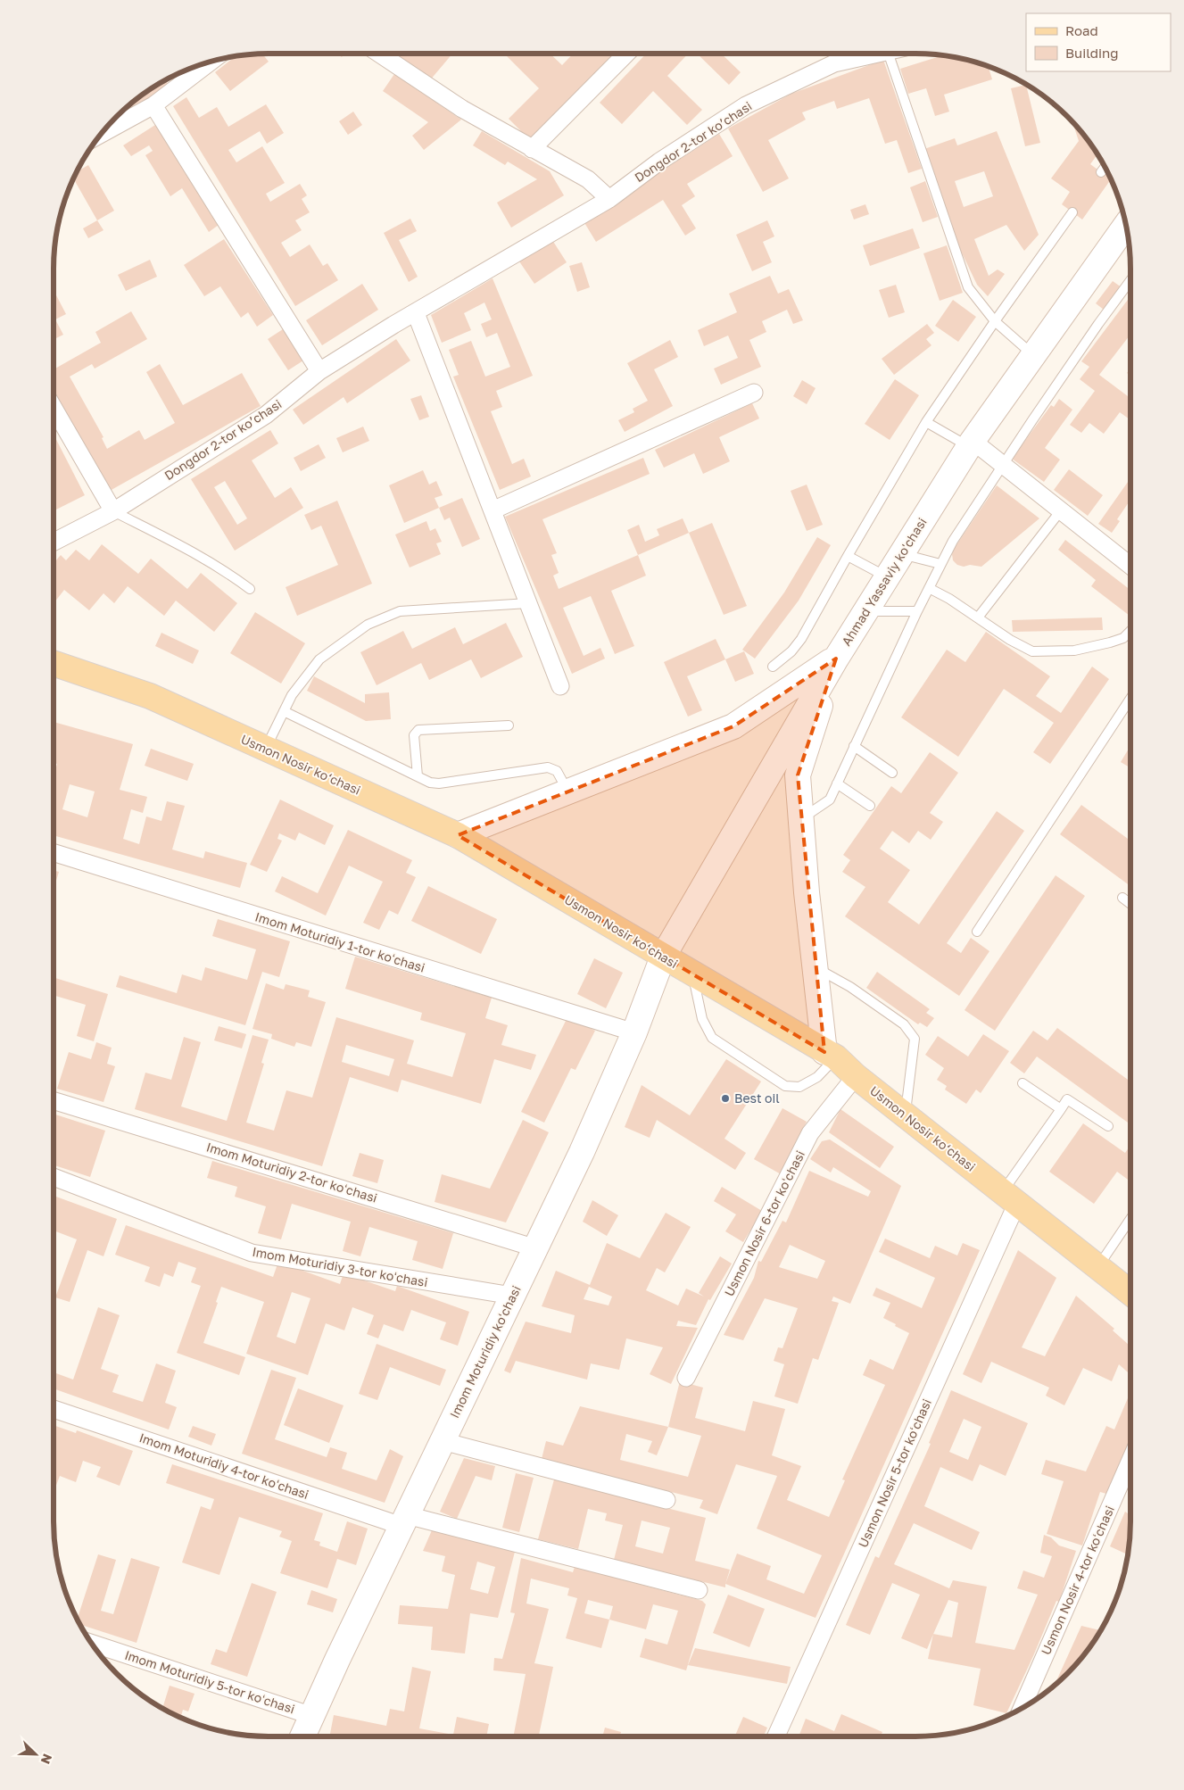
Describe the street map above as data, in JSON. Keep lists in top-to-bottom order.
{
  "streets": {
    "main road": ["Ahmad Yassaviy ko'chasi", "Usmon Nosir ko‘chasi", "Imom Moturidiy koʻchasi"],
    "street": [
      "Dongdor 2-tor koʼchasi",
      "Imom Moturidiy 1-tor koʻchasi",
      "Imom Moturidiy 2-tor koʻchasi",
      "Usmon Nosir 6-tor koʻchasi",
      "Imom Moturidiy 3-tor koʻchasi",
      "Imom Moturidiy 4-tor koʻchasi",
      "Usmon Nosir 5-tor koʻchasi",
      "Usmon Nosir 4-tor koʻchasi",
      "Imom Moturidiy 5-tor koʻchasi"
    ]
  },
  "crossings": [
    ["Ahmad Yassaviy ko'chasi", "Usmon Nosir ko‘chasi"],
    ["Ahmad Yassaviy ko'chasi", "Imom Moturidiy koʻchasi"],
    ["Usmon Nosir ko‘chasi", "Usmon Nosir 6-tor koʻchasi"],
    ["Usmon Nosir ko‘chasi", "Imom Moturidiy koʻchasi"],
    ["Usmon Nosir ko‘chasi", "Usmon Nosir 5-tor koʻchasi"],
    ["Imom Moturidiy 1-tor koʻchasi", "Imom Moturidiy koʻchasi"],
    ["Imom Moturidiy 2-tor koʻchasi", "Imom Moturidiy koʻchasi"],
    ["Imom Moturidiy 3-tor koʻchasi", "Imom Moturidiy koʻchasi"],
    ["Imom Moturidiy koʻchasi", "Imom Moturidiy 4-tor koʻchasi"],
    ["Imom Moturidiy koʻchasi", "Imom Moturidiy 5-tor koʻchasi"]
  ],
  "places": ["Best oil"],
  "legend": ["Road", "Building"],
  "north": "bottom right"
}
